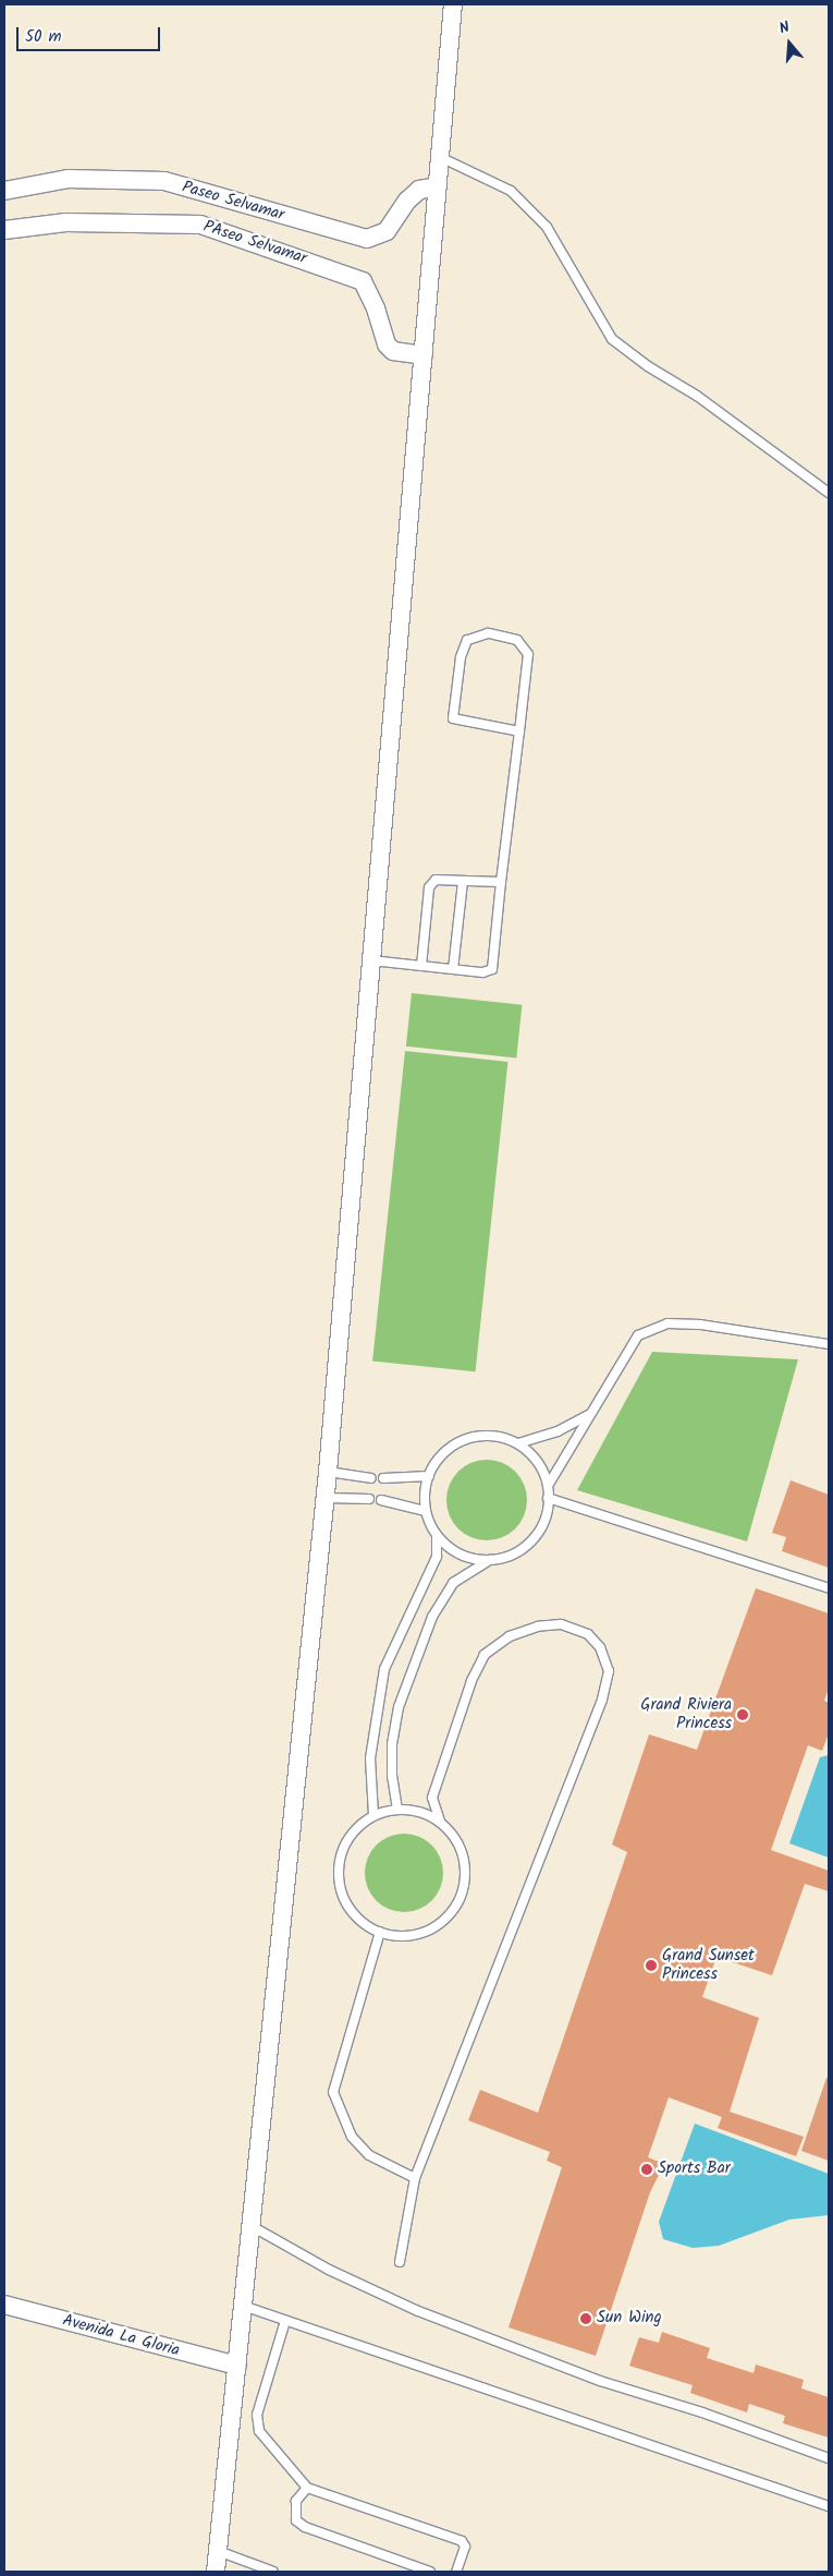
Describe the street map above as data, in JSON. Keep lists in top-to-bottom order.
{
  "streets": {
    "street": ["Paseo Selvamar", "PAseo Selvamar", "Avenida La Gloria"]
  },
  "places": [
    "Grand Riviera Princess",
    "Grand Sunset Princess",
    "Sports Bar",
    "Sun Wing"
  ],
  "scale_bar": "50 m",
  "north": "top"
}
